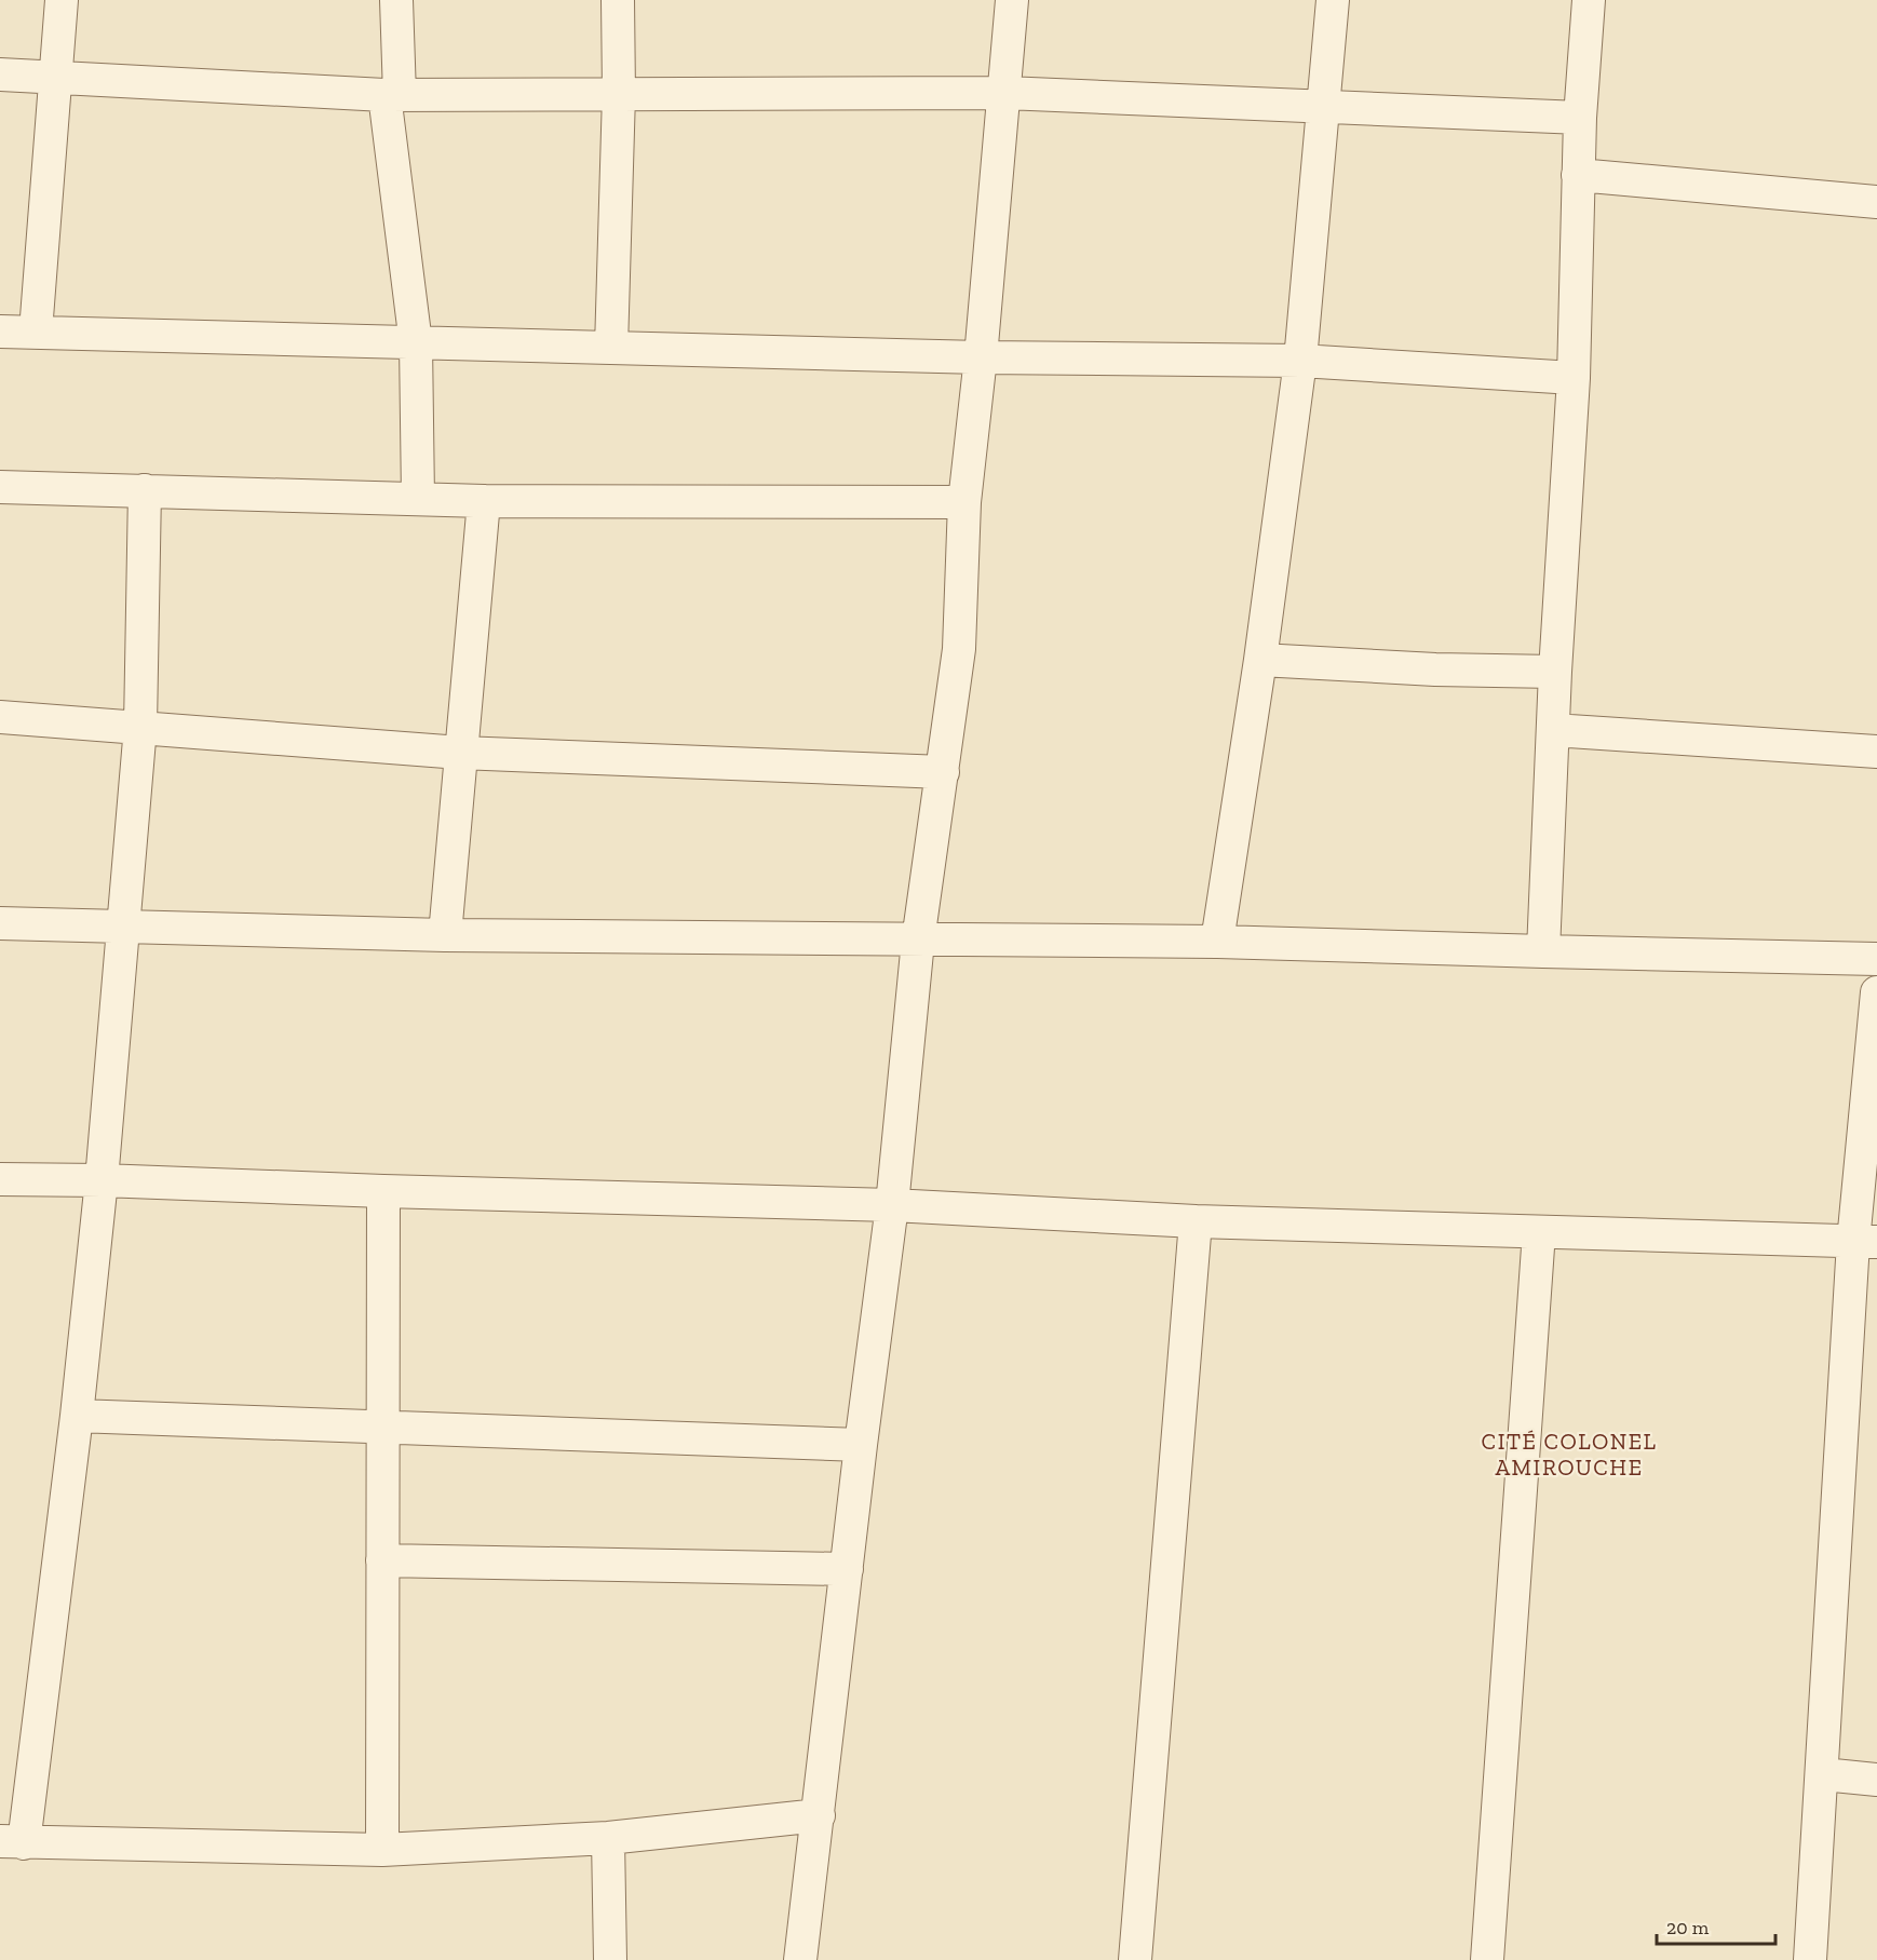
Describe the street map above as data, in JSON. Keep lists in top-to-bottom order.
{
  "districts": ["CITÉ COLONEL AMIROUCHE"],
  "scale_bar": "20 m"
}
